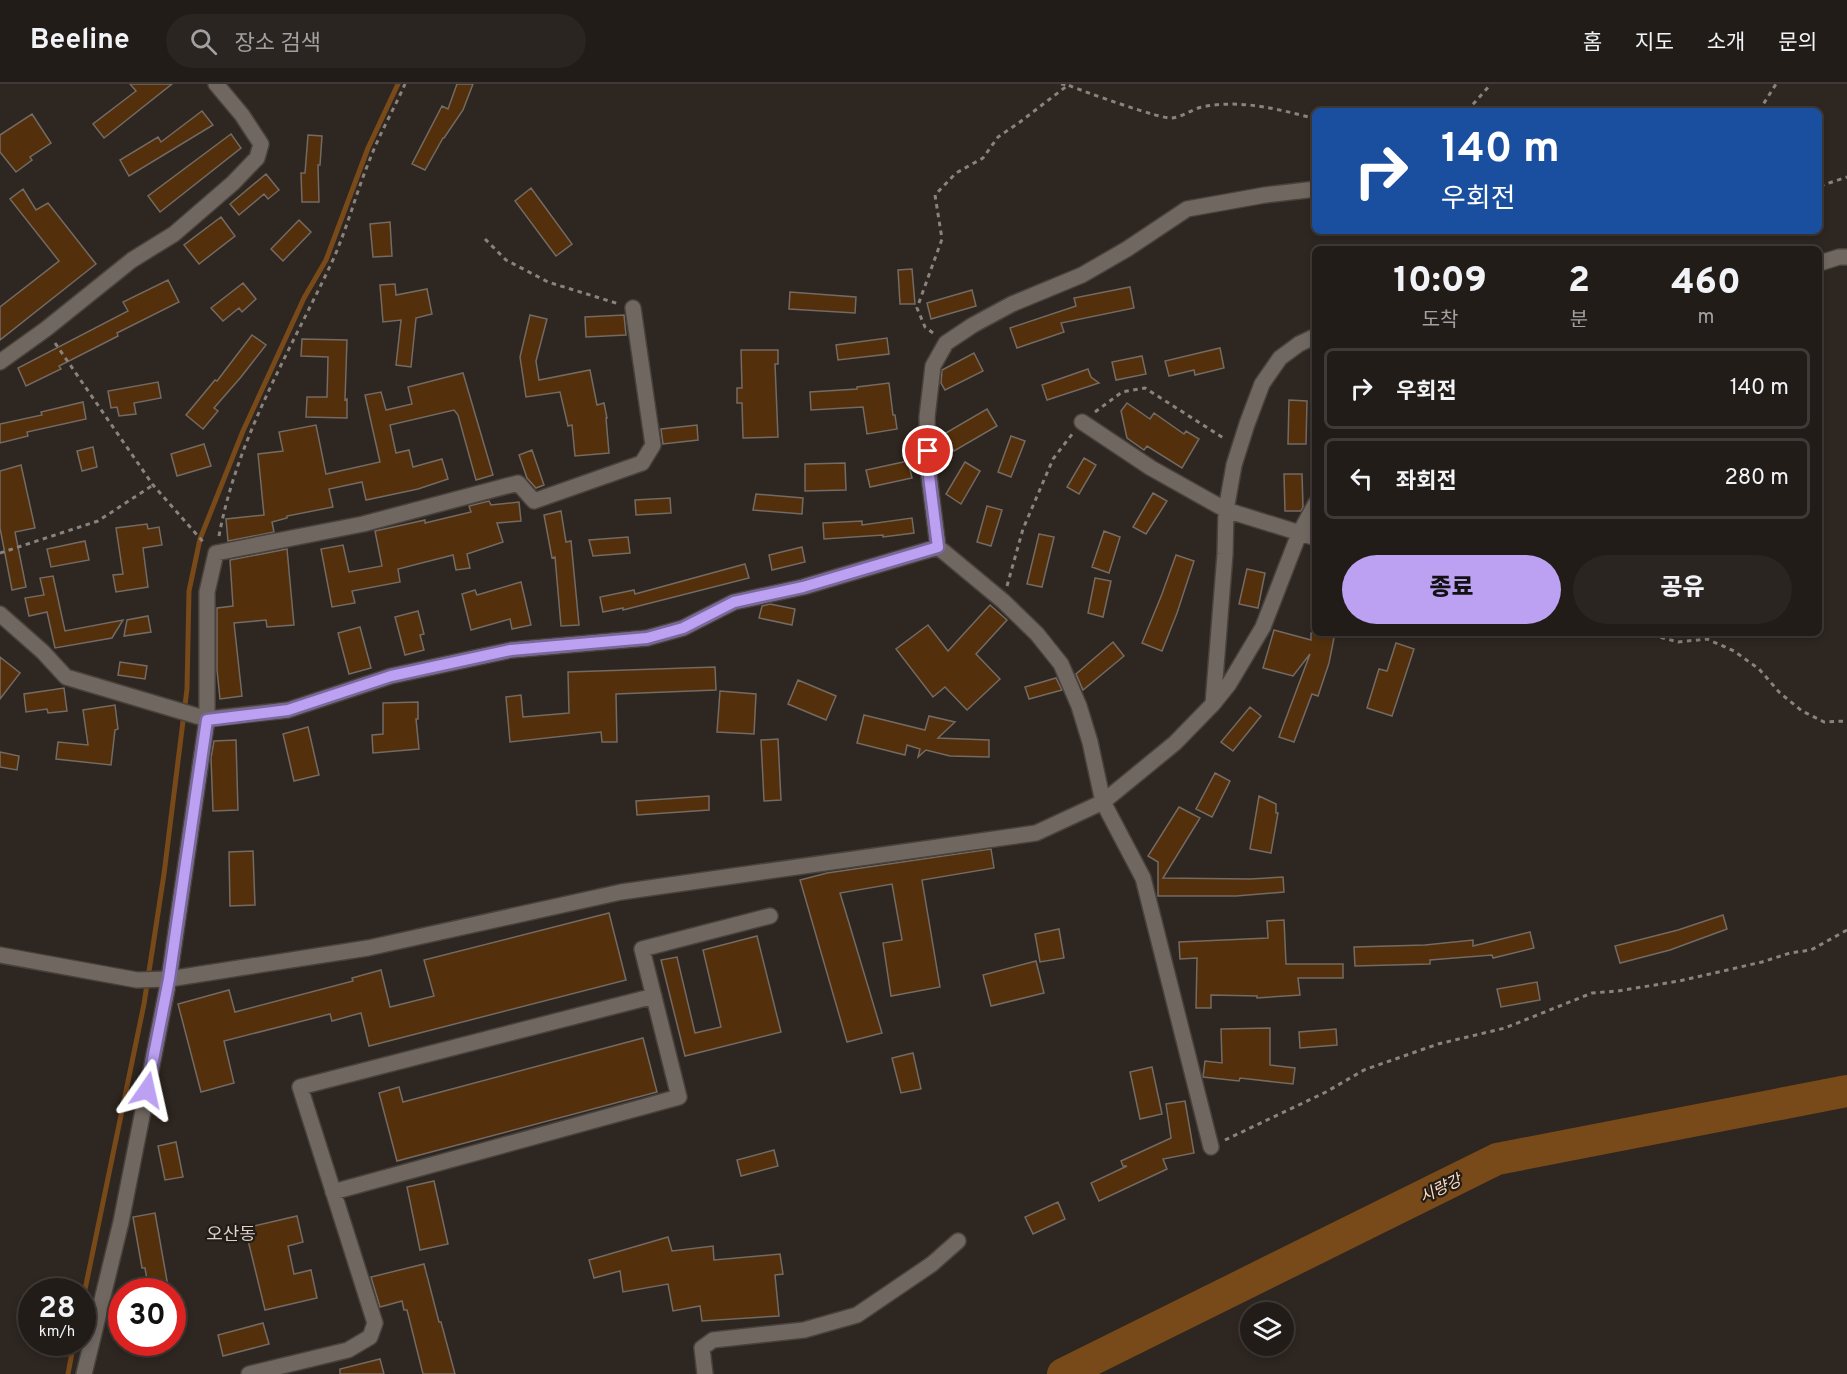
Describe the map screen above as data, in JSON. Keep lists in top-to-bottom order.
{
  "districts": ["오산동"],
  "water": ["시량강"],
  "page": {
    "header": "Beeline",
    "search": "장소 검색",
    "nav": [
      "홈",
      "지도",
      "소개",
      "문의"
    ],
    "turn": ["140 m", "우회전"],
    "eta": [
      "10:09",
      "도착",
      "2",
      "분",
      "460",
      "m"
    ],
    "list": [
      {
        "name": "우회전",
        "value": "140 m"
      },
      {
        "name": "좌회전",
        "value": "280 m"
      }
    ],
    "buttons": ["종료", "공유"],
    "speed": "28 km/h",
    "limit": "30"
  }
}
